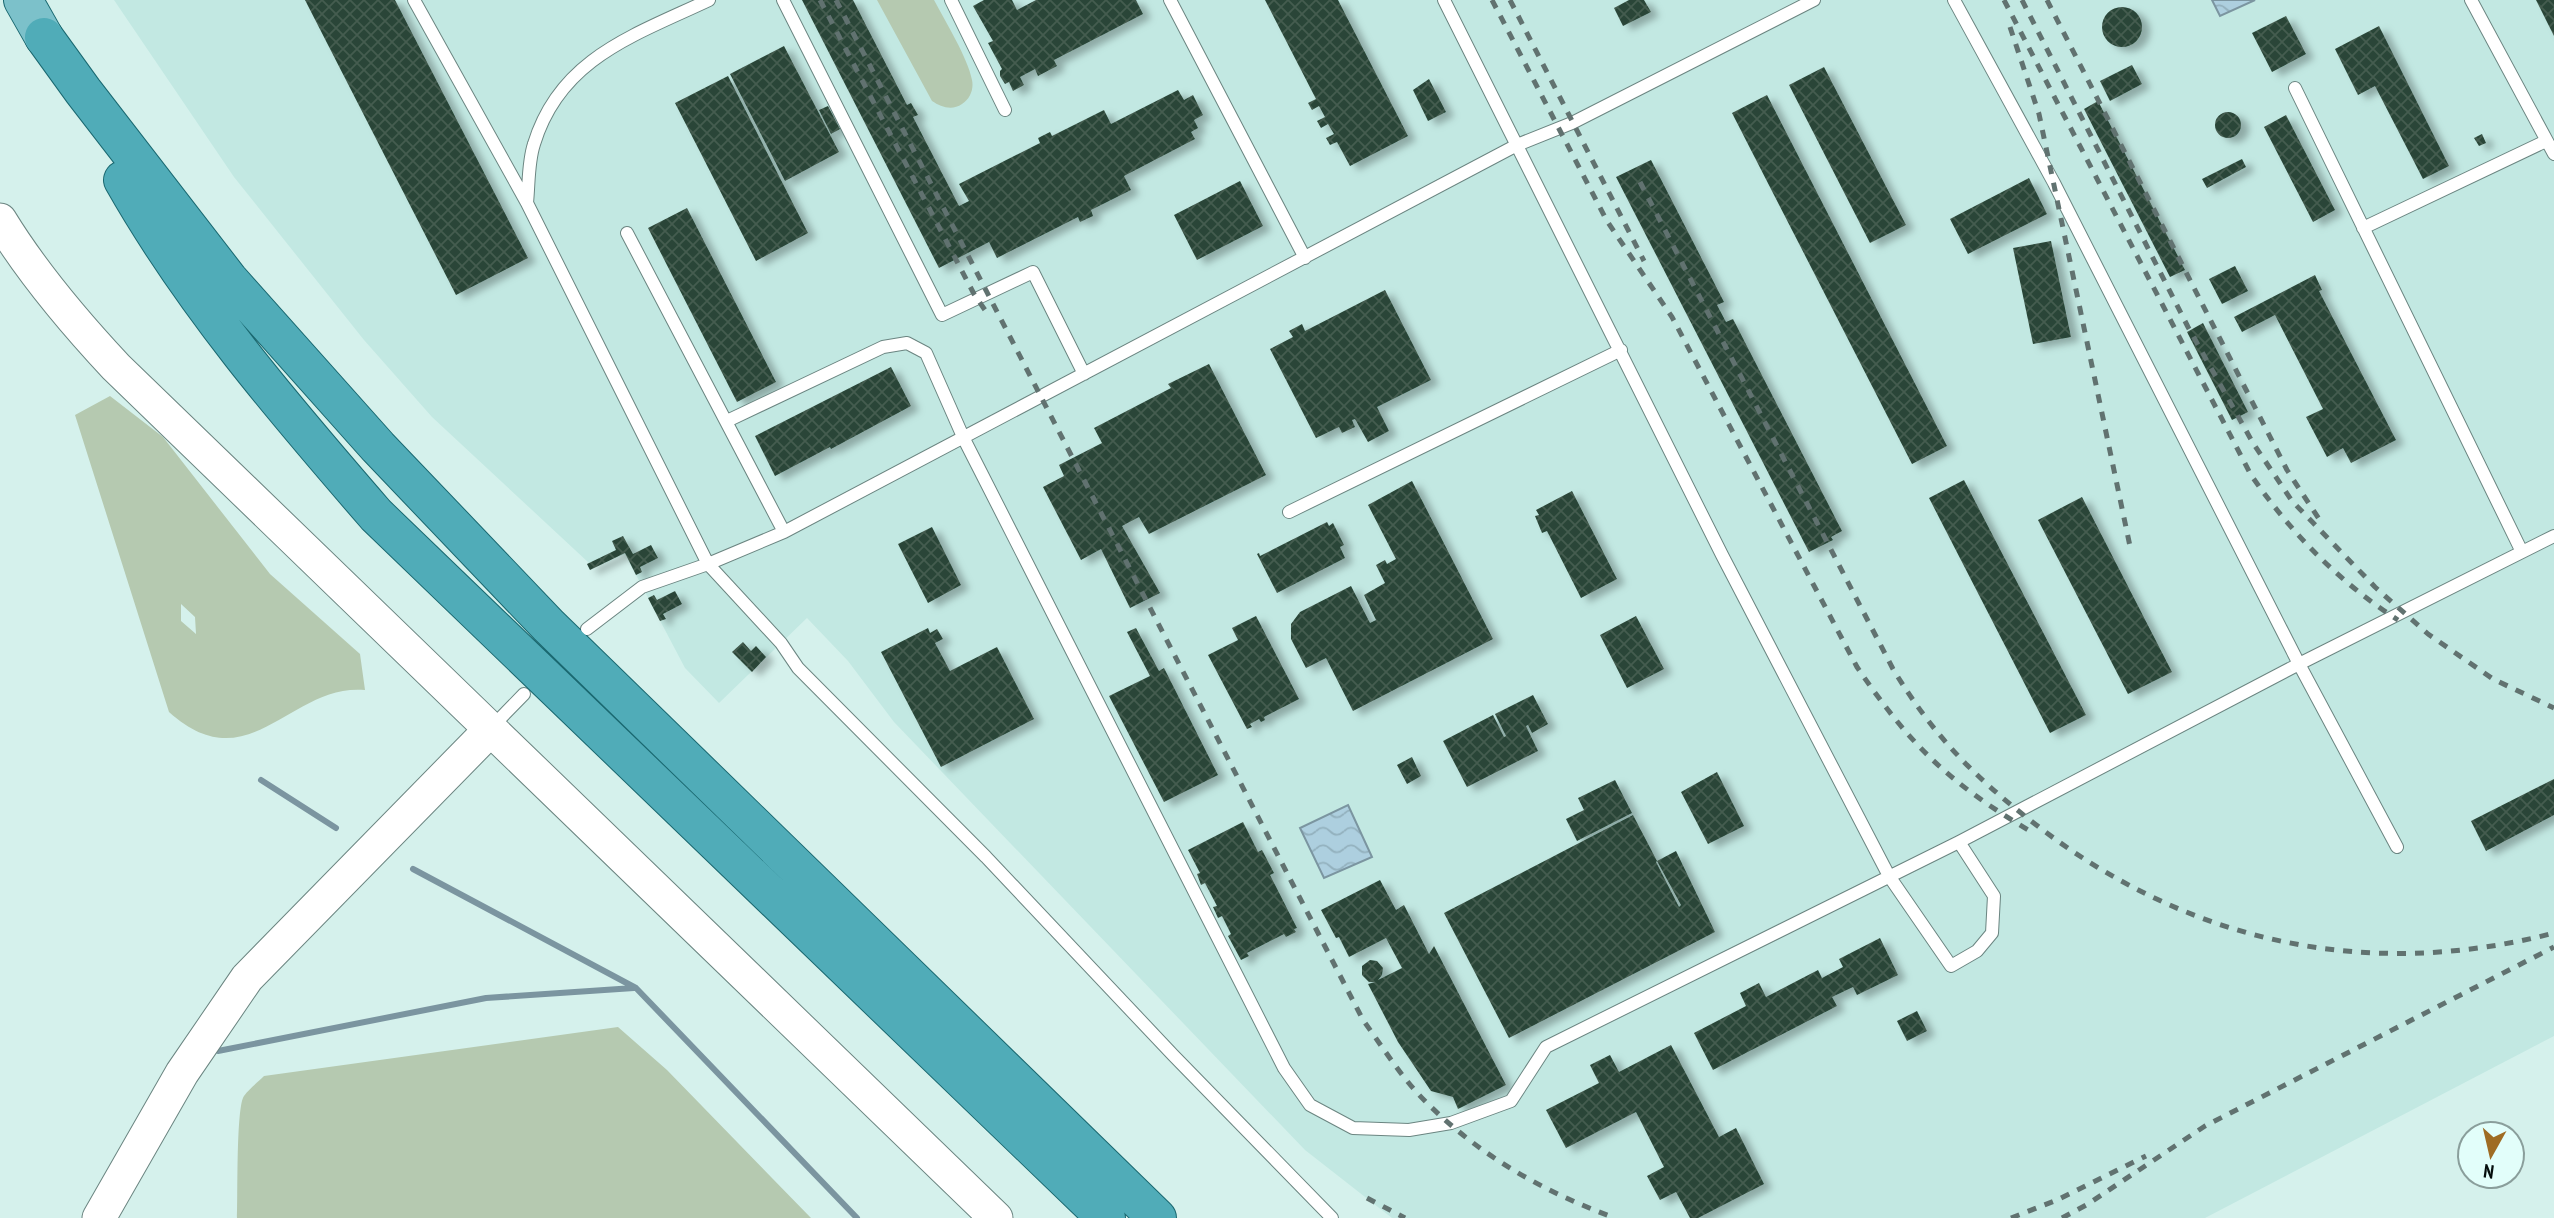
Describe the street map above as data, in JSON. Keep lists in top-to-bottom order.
{
  "north": "bottom"
}
